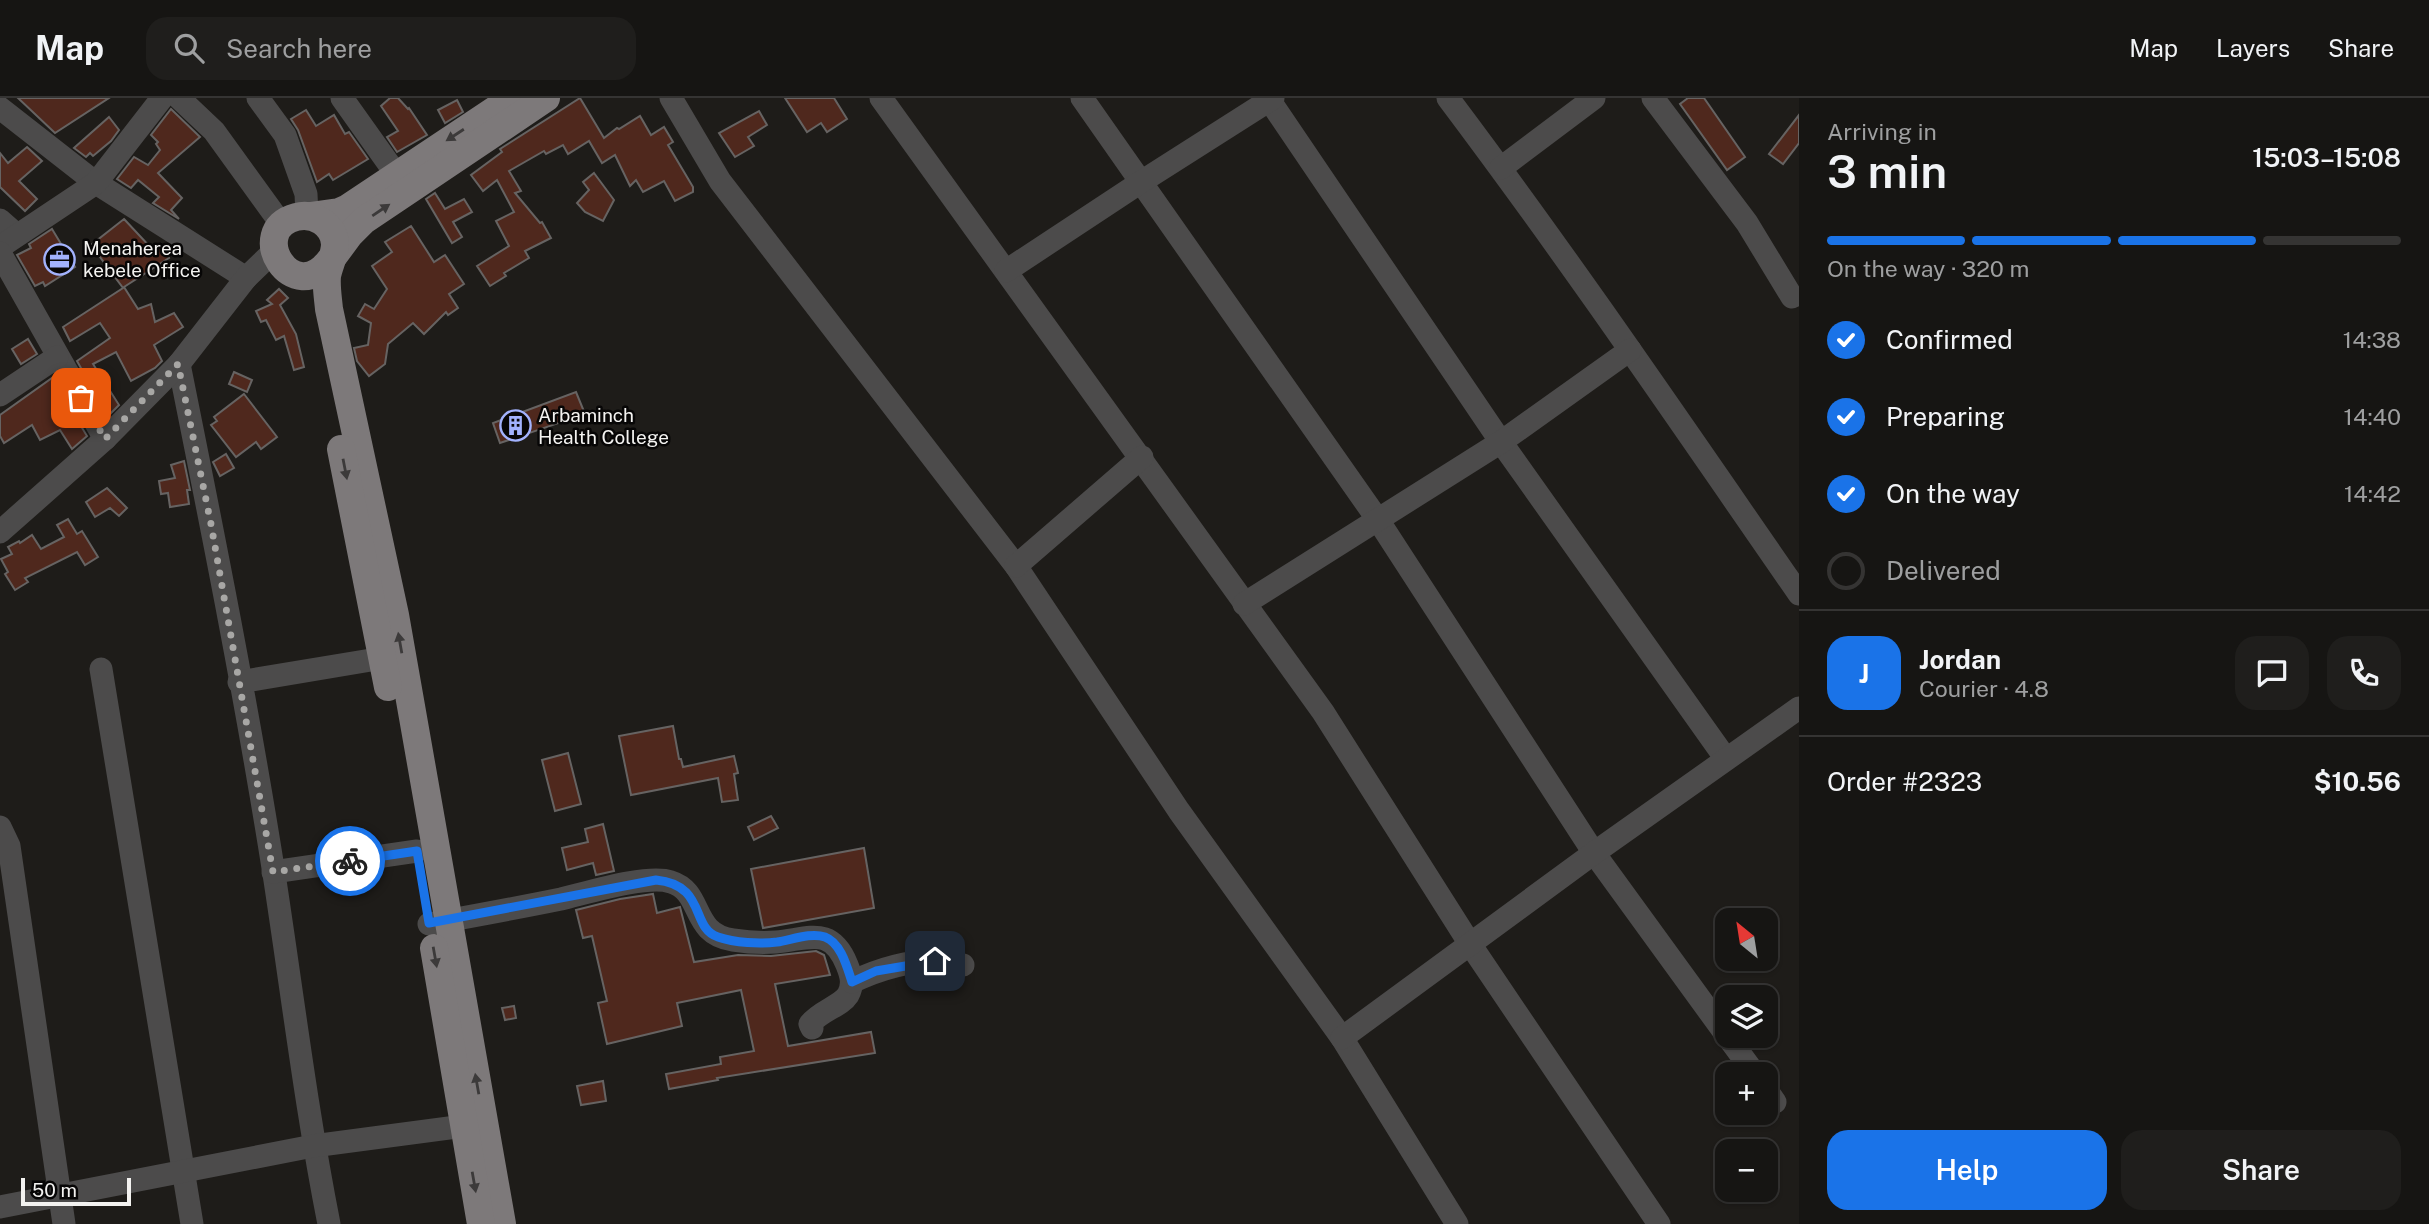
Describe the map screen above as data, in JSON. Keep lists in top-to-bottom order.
{
  "places": {
    "office": ["Menaherea kebele Office"],
    "building": ["Arbaminch Health College"]
  },
  "scale_bar": "50 m",
  "north": "top left",
  "page": {
    "header": "Map",
    "search": "Search here",
    "nav": ["Map", "Layers", "Share"],
    "heading": ["3 min", "Arriving in", "15:03–15:08"],
    "panel": [
      "Jordan",
      "Courier · 4.8",
      "Order #2323",
      "$10.56"
    ],
    "bar": "On the way · 320 m",
    "list": [
      ["Confirmed", "14:38"],
      ["Preparing", "14:40"],
      ["On the way", "14:42"],
      "Delivered"
    ],
    "round": "J",
    "map_buttons": ["+", "−"],
    "buttons": ["Help", "Share"],
    "scale": "50 m"
  }
}
